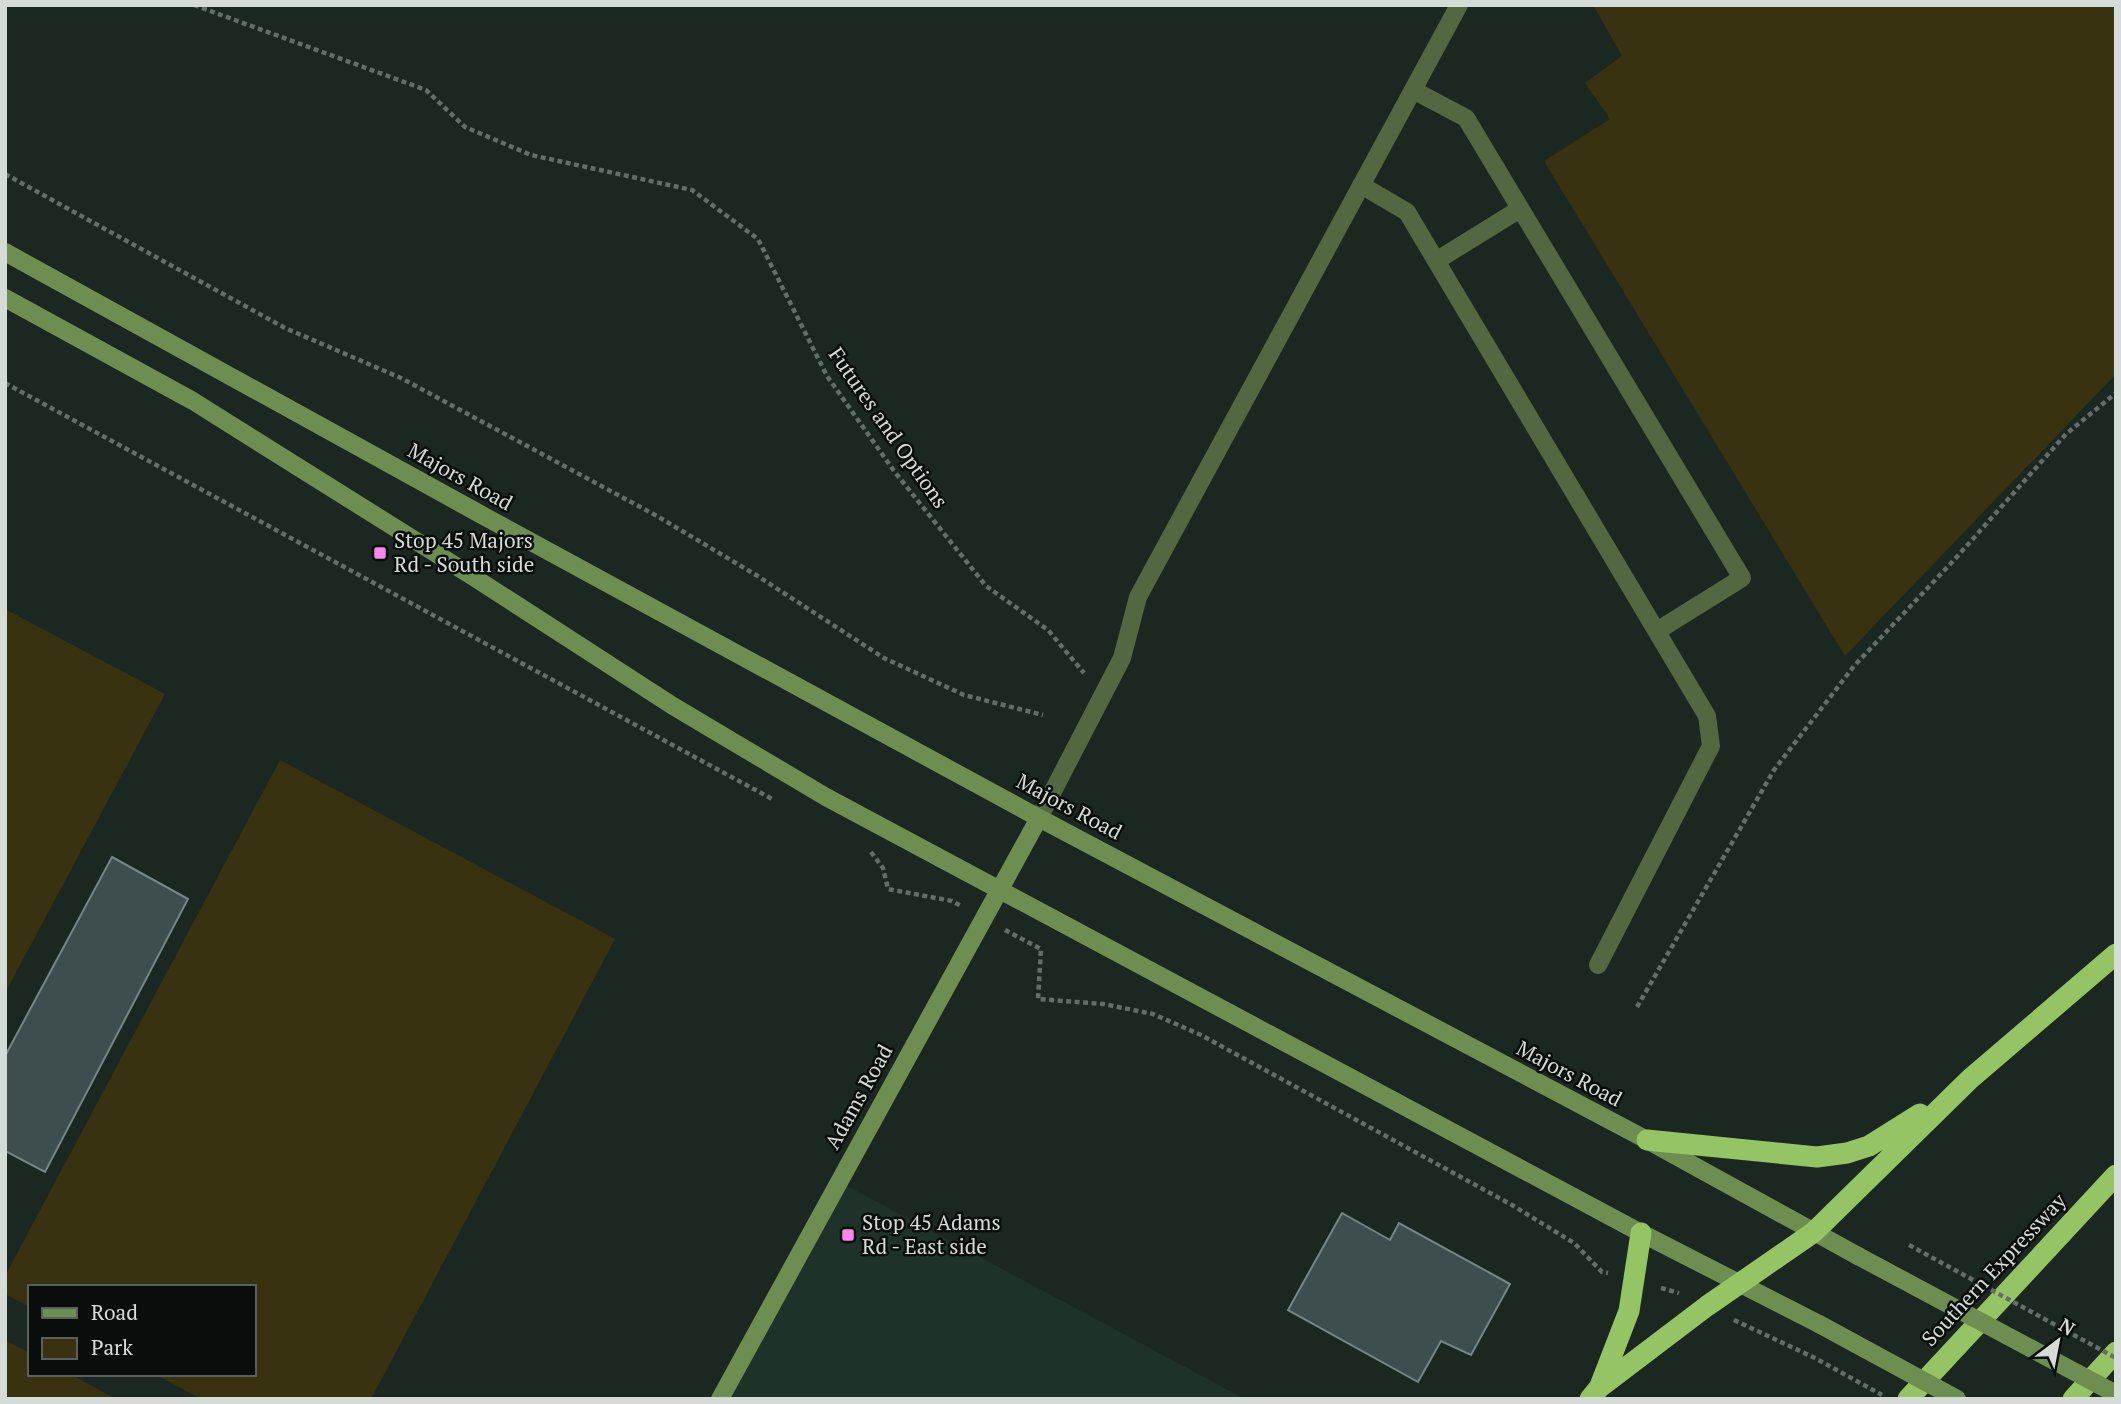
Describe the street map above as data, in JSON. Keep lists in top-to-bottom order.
{
  "streets": {
    "highway": ["Southern Expressway"],
    "main road": ["Majors Road", "Adams Road"],
    "path": ["Futures and Options"]
  },
  "crossings": [
    ["Majors Road", "Adams Road"]
  ],
  "places": {
    "transit": ["Stop 45 Majors Rd - South side", "Stop 45 Adams Rd - East side"]
  },
  "legend": ["Road", "Park"],
  "north": "top right"
}
